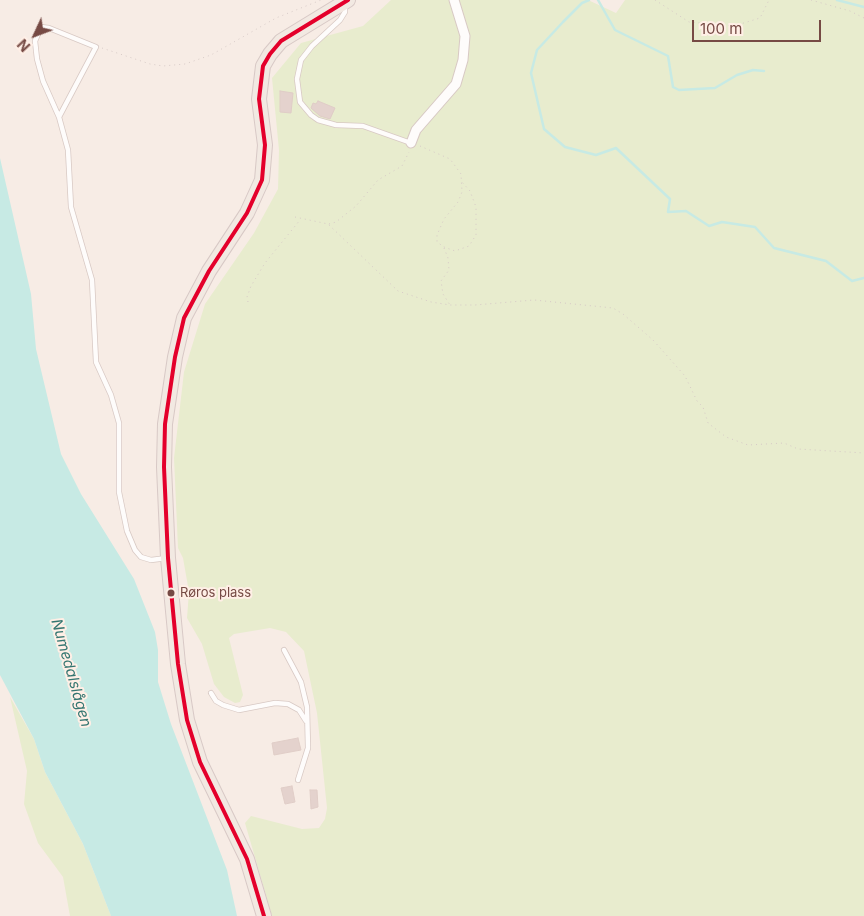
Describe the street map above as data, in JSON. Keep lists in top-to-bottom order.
{
  "water": ["Numedalslågen"],
  "places": ["Røros plass"],
  "scale_bar": "100 m",
  "north": "bottom left"
}
